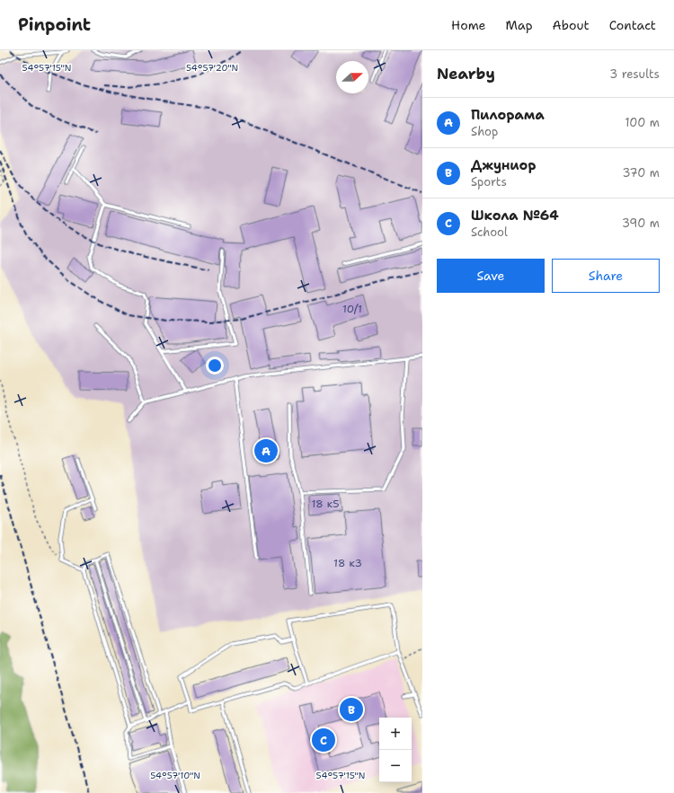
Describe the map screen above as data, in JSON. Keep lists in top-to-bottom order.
{
  "house_numbers": ["10/1", "18 к5", "18 к3"],
  "north": "right",
  "page": {
    "header": "Pinpoint",
    "nav": [
      "Home",
      "Map",
      "About",
      "Contact"
    ],
    "heading": ["Nearby", "3 results"],
    "list": [
      {
        "mark": "A",
        "name": "Пилорама",
        "note": "Shop",
        "value": "100 m"
      },
      {
        "mark": "B",
        "name": "Джуниор",
        "note": "Sports",
        "value": "370 m"
      },
      {
        "mark": "C",
        "name": "Школа №64",
        "note": "School",
        "value": "390 m"
      }
    ],
    "buttons": ["Save", "Share"],
    "pins": ["A", "B", "C"],
    "map_buttons": ["+", "−"]
  },
  "coordinates": ["54°57'15\"N", "54°57'20\"N", "54°57'10\"N"]
}
